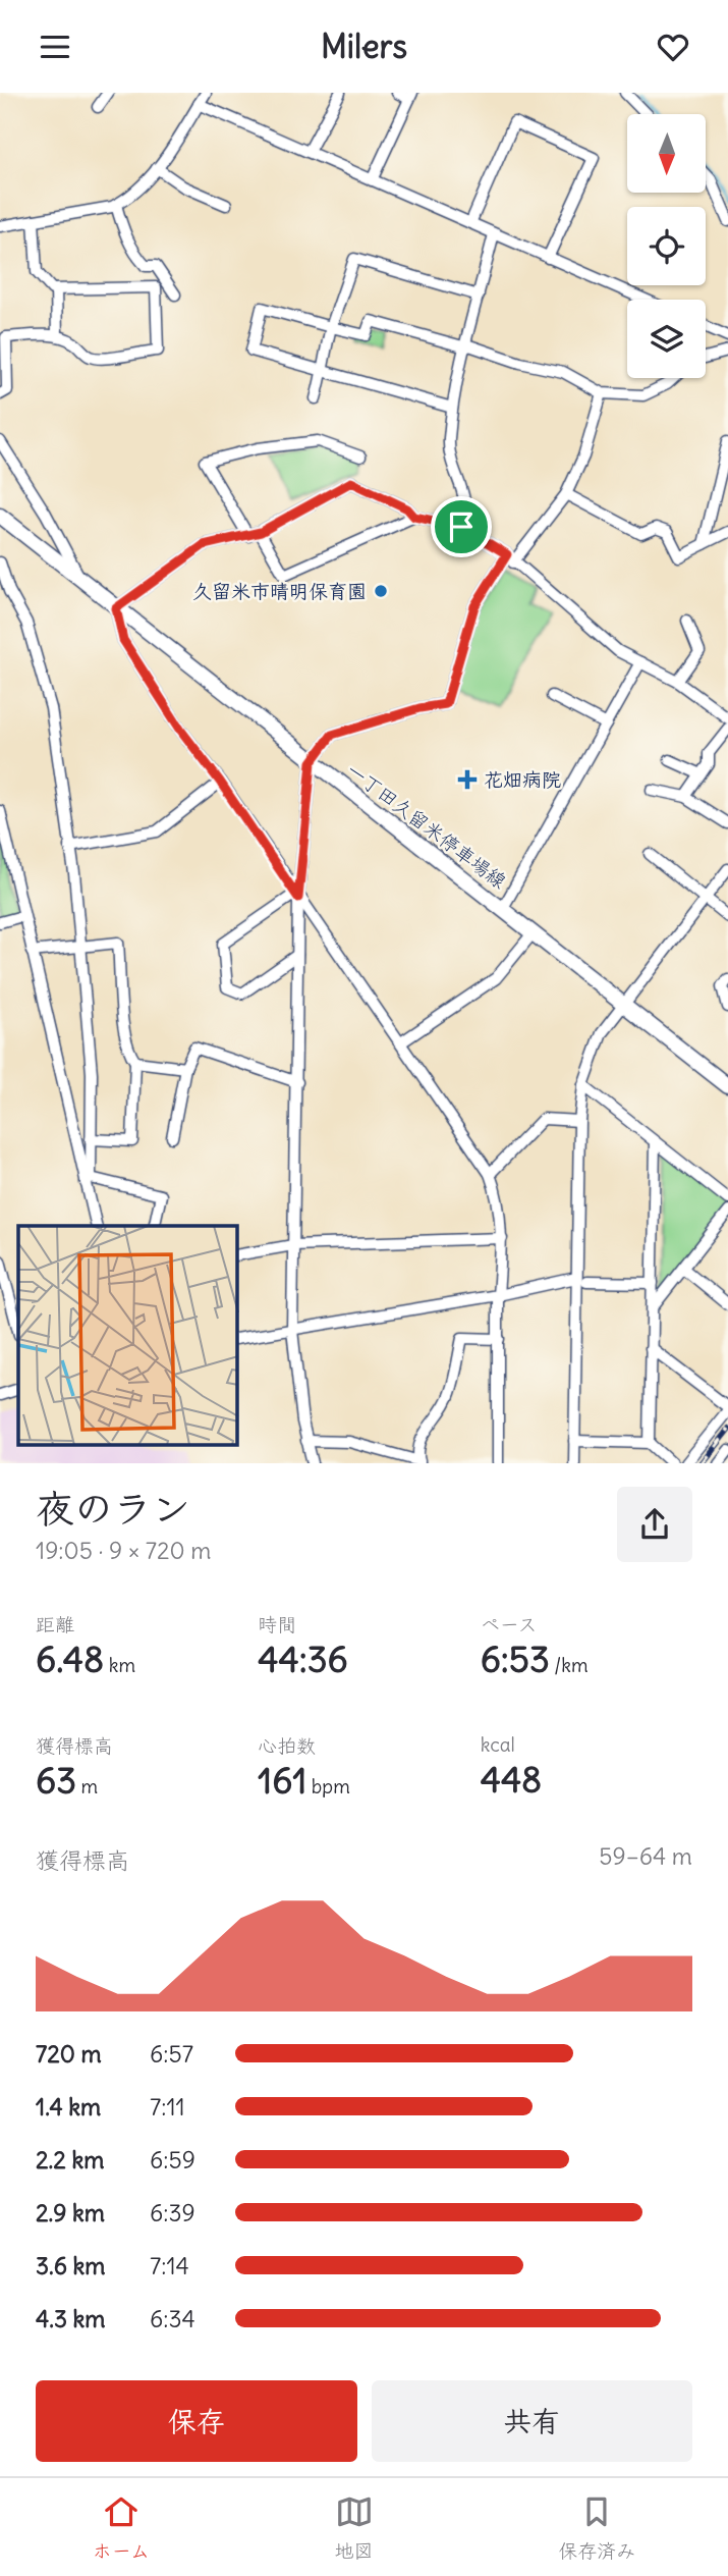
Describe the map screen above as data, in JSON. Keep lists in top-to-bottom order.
{
  "streets": {
    "main road": ["一丁田久留米停車場線"]
  },
  "places": {
    "other": ["久留米市晴明保育園"],
    "health": ["花畑病院"]
  },
  "north": "bottom",
  "page": {
    "header": "Milers",
    "heading": ["夜のラン", "19:05 · 9 × 720 m"],
    "stats": [
      ["距離", "6.48 km"],
      ["時間", "44:36"],
      ["ペース", "6:53 /km"],
      ["獲得標高", "63 m"],
      ["心拍数", "161 bpm"],
      ["kcal", "448"]
    ],
    "chart": ["獲得標高", "59–64 m"],
    "list": [
      {
        "name": "720 m",
        "note": "6:57"
      },
      {
        "name": "1.4 km",
        "note": "7:11"
      },
      {
        "name": "2.2 km",
        "note": "6:59"
      },
      {
        "name": "2.9 km",
        "note": "6:39"
      },
      {
        "name": "3.6 km",
        "note": "7:14"
      },
      {
        "name": "4.3 km",
        "note": "6:34"
      }
    ],
    "buttons": ["保存", "共有"],
    "tabs": ["ホーム", "地図", "保存済み"]
  }
}
